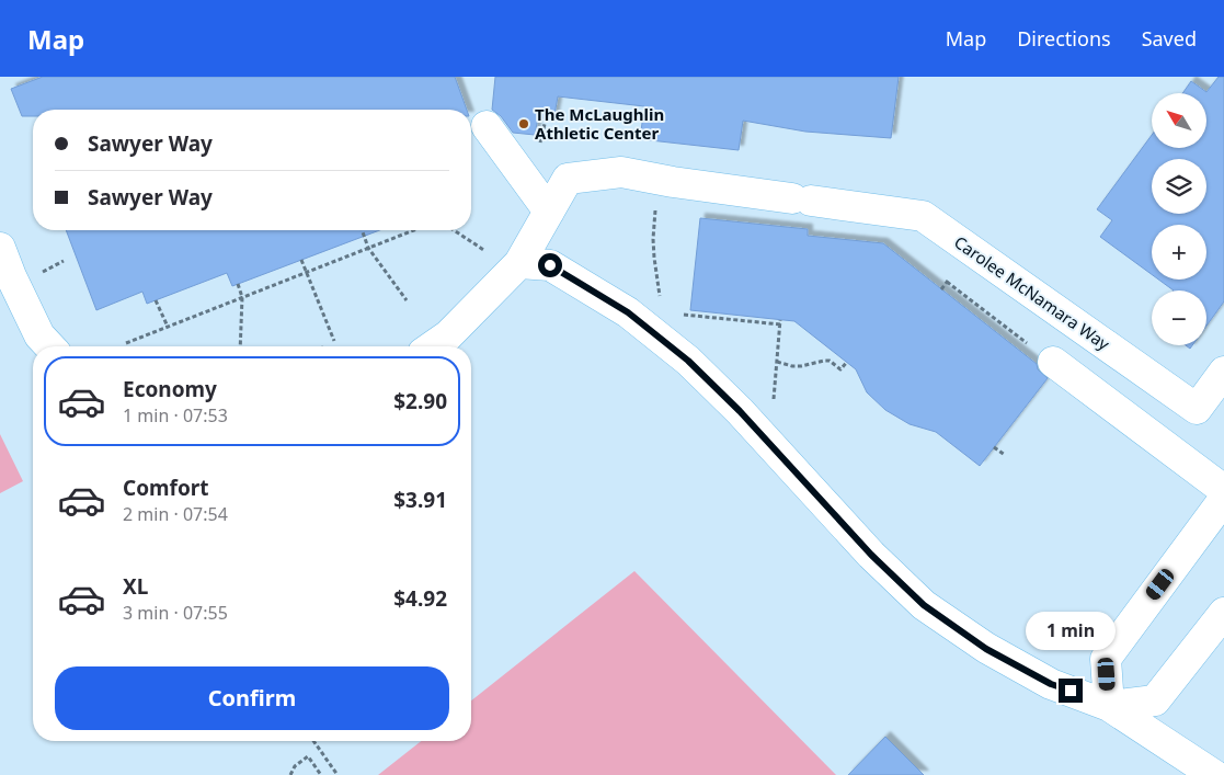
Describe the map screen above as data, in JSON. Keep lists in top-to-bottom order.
{
  "streets": {
    "street": ["Carolee McNamara Way"]
  },
  "places": ["The McLaughlin Athletic Center"],
  "north": "top left",
  "page": {
    "header": "Map",
    "nav": ["Map", "Directions", "Saved"],
    "map_buttons": ["+", "−"],
    "banner": ["Sawyer Way", "Sawyer Way"],
    "list": [
      {
        "name": "Economy",
        "note": "1 min · 07:53",
        "value": "$2.90"
      },
      {
        "name": "Comfort",
        "note": "2 min · 07:54",
        "value": "$3.91"
      },
      {
        "name": "XL",
        "note": "3 min · 07:55",
        "value": "$4.92"
      }
    ],
    "bubble": "1 min",
    "buttons": "Confirm"
  }
}
